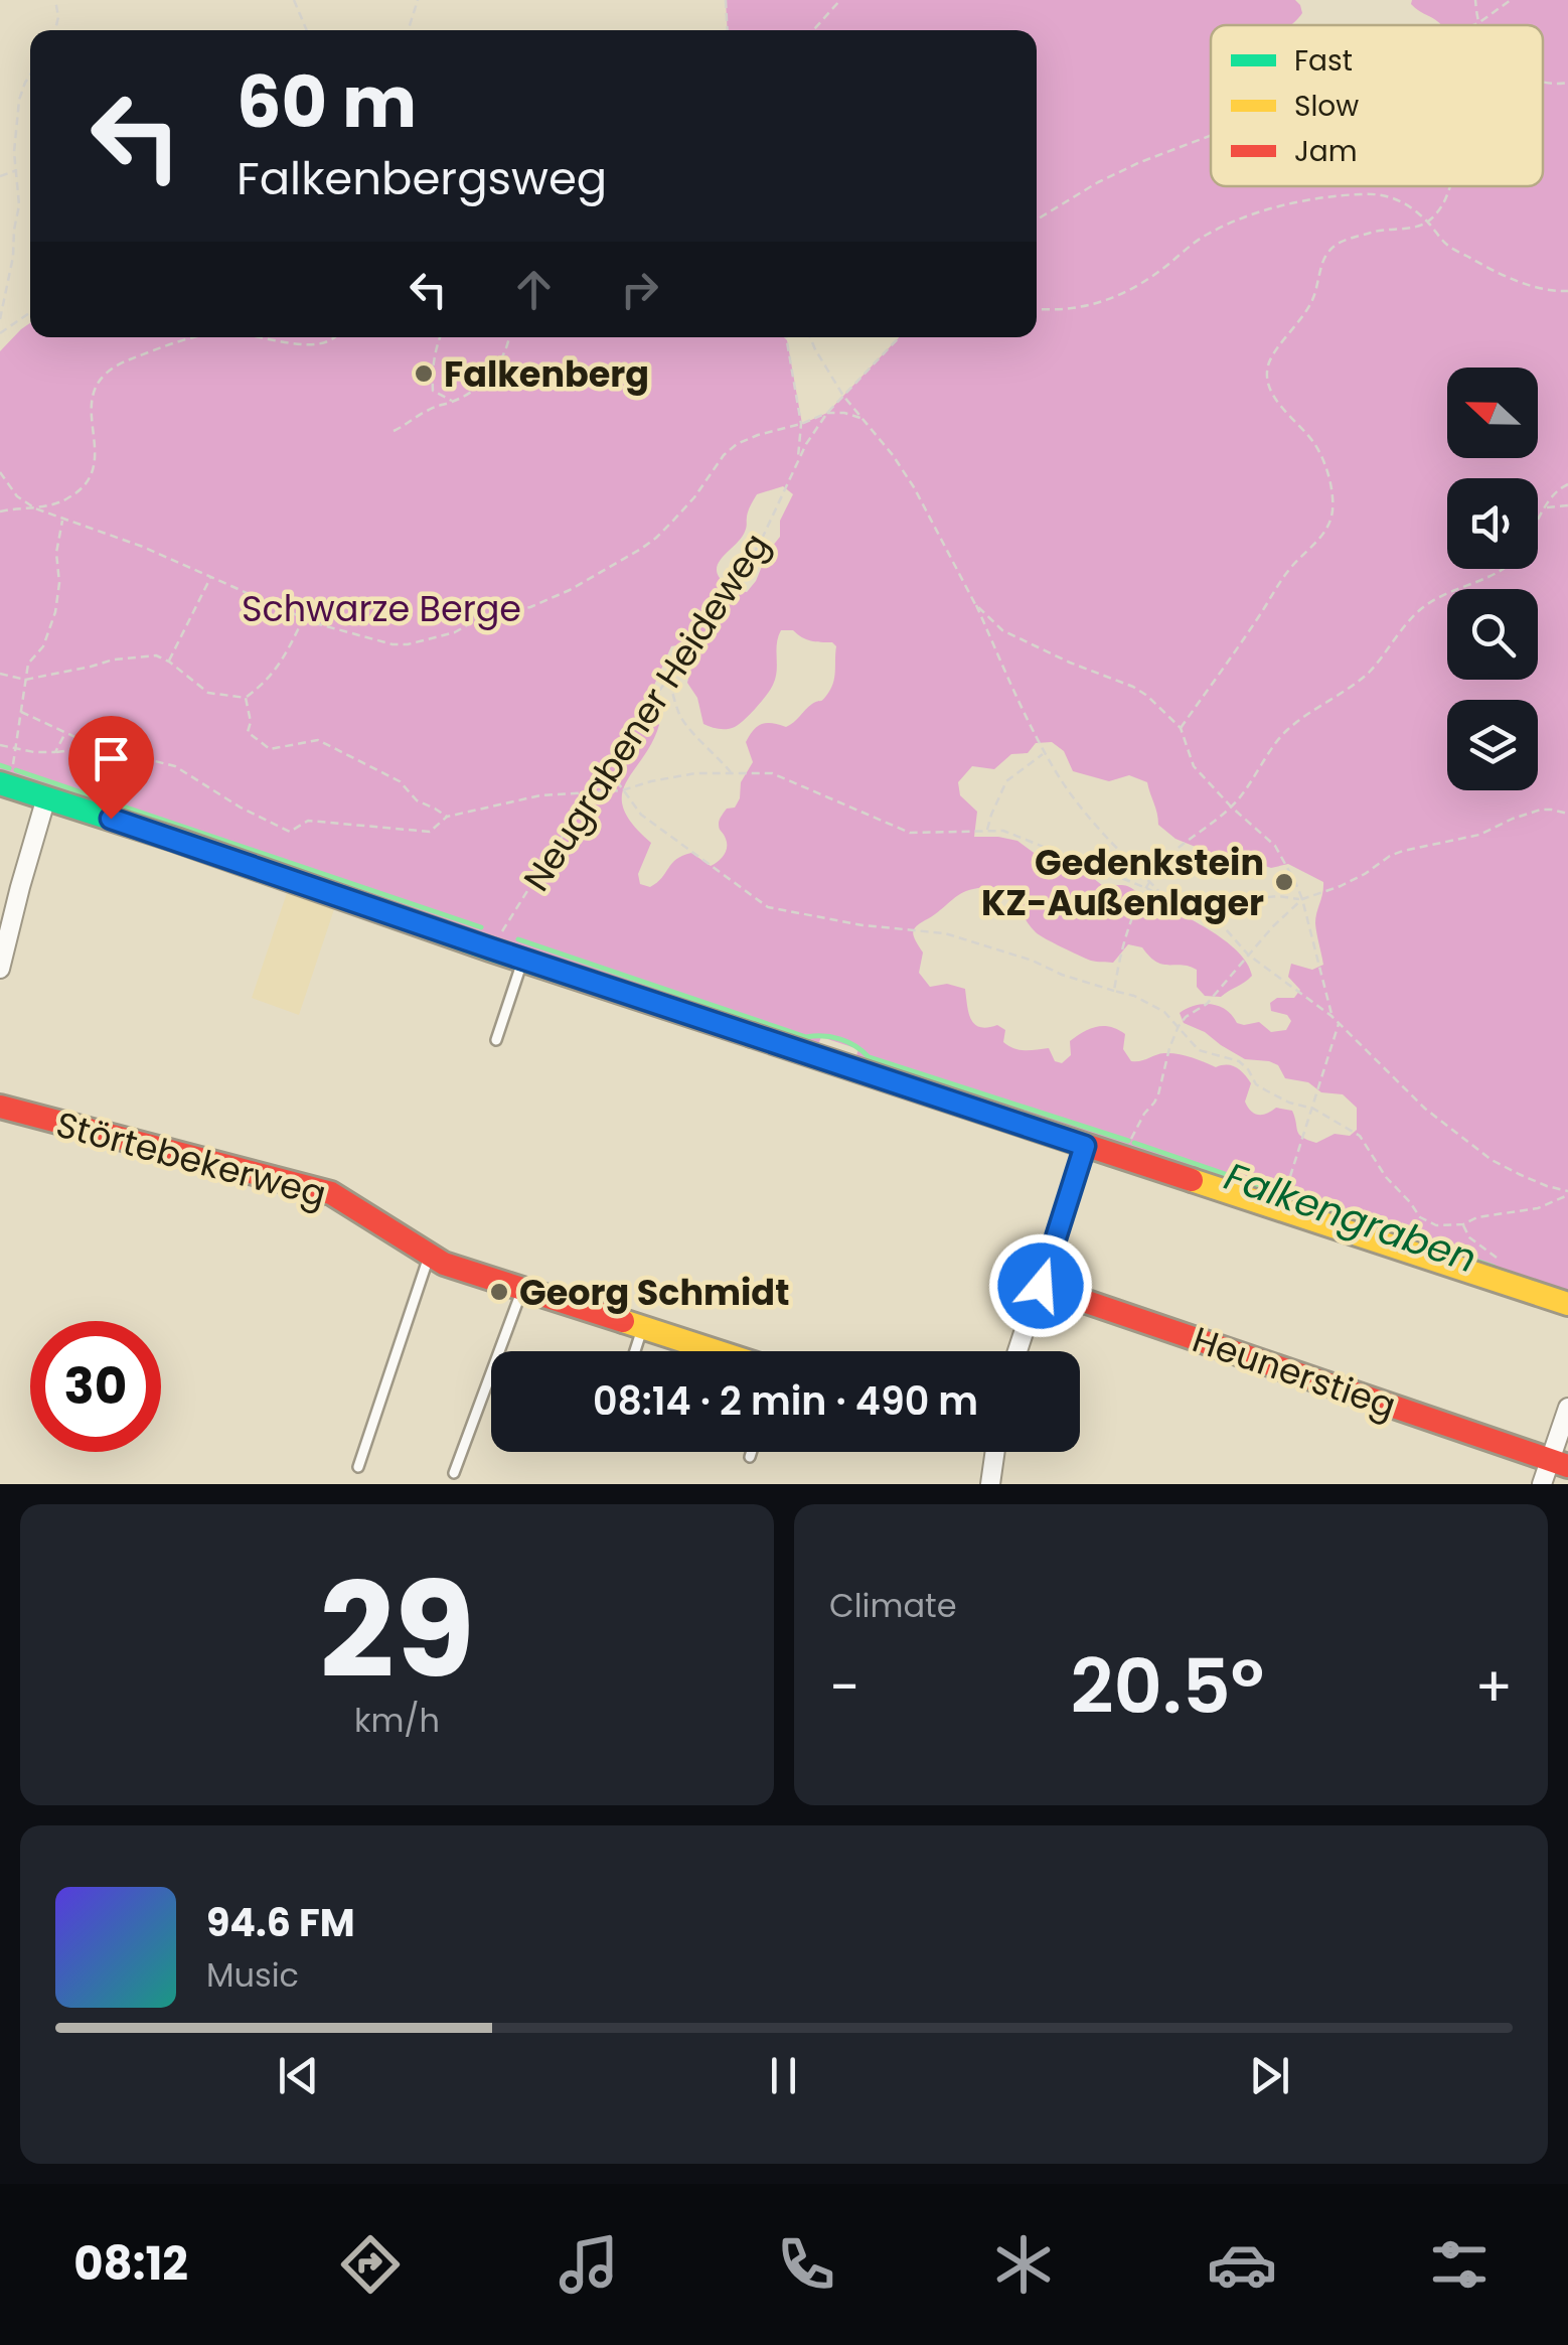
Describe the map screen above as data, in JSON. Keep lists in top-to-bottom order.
{
  "streets": {
    "street": ["Störtebekerweg", "Heunerstieg"],
    "path": ["Neugrabener Heideweg"]
  },
  "water": ["Falkengraben"],
  "parks": ["Schwarze Berge"],
  "places": ["Falkenberg", "Gedenkstein KZ-Außenlager", "Georg Schmidt"],
  "legend": ["Fast", "Slow", "Jam"],
  "north": "left",
  "page": {
    "turn": ["60 m", "Falkenbergsweg"],
    "limit": "30",
    "trip": "08:14 · 2 min · 490 m",
    "tile": [
      ["29", "km/h"],
      "Climate"
    ],
    "heat": ["−", "20.5°", "+"],
    "song": ["94.6 FM", "Music"],
    "tabs": "08:12"
  }
}
